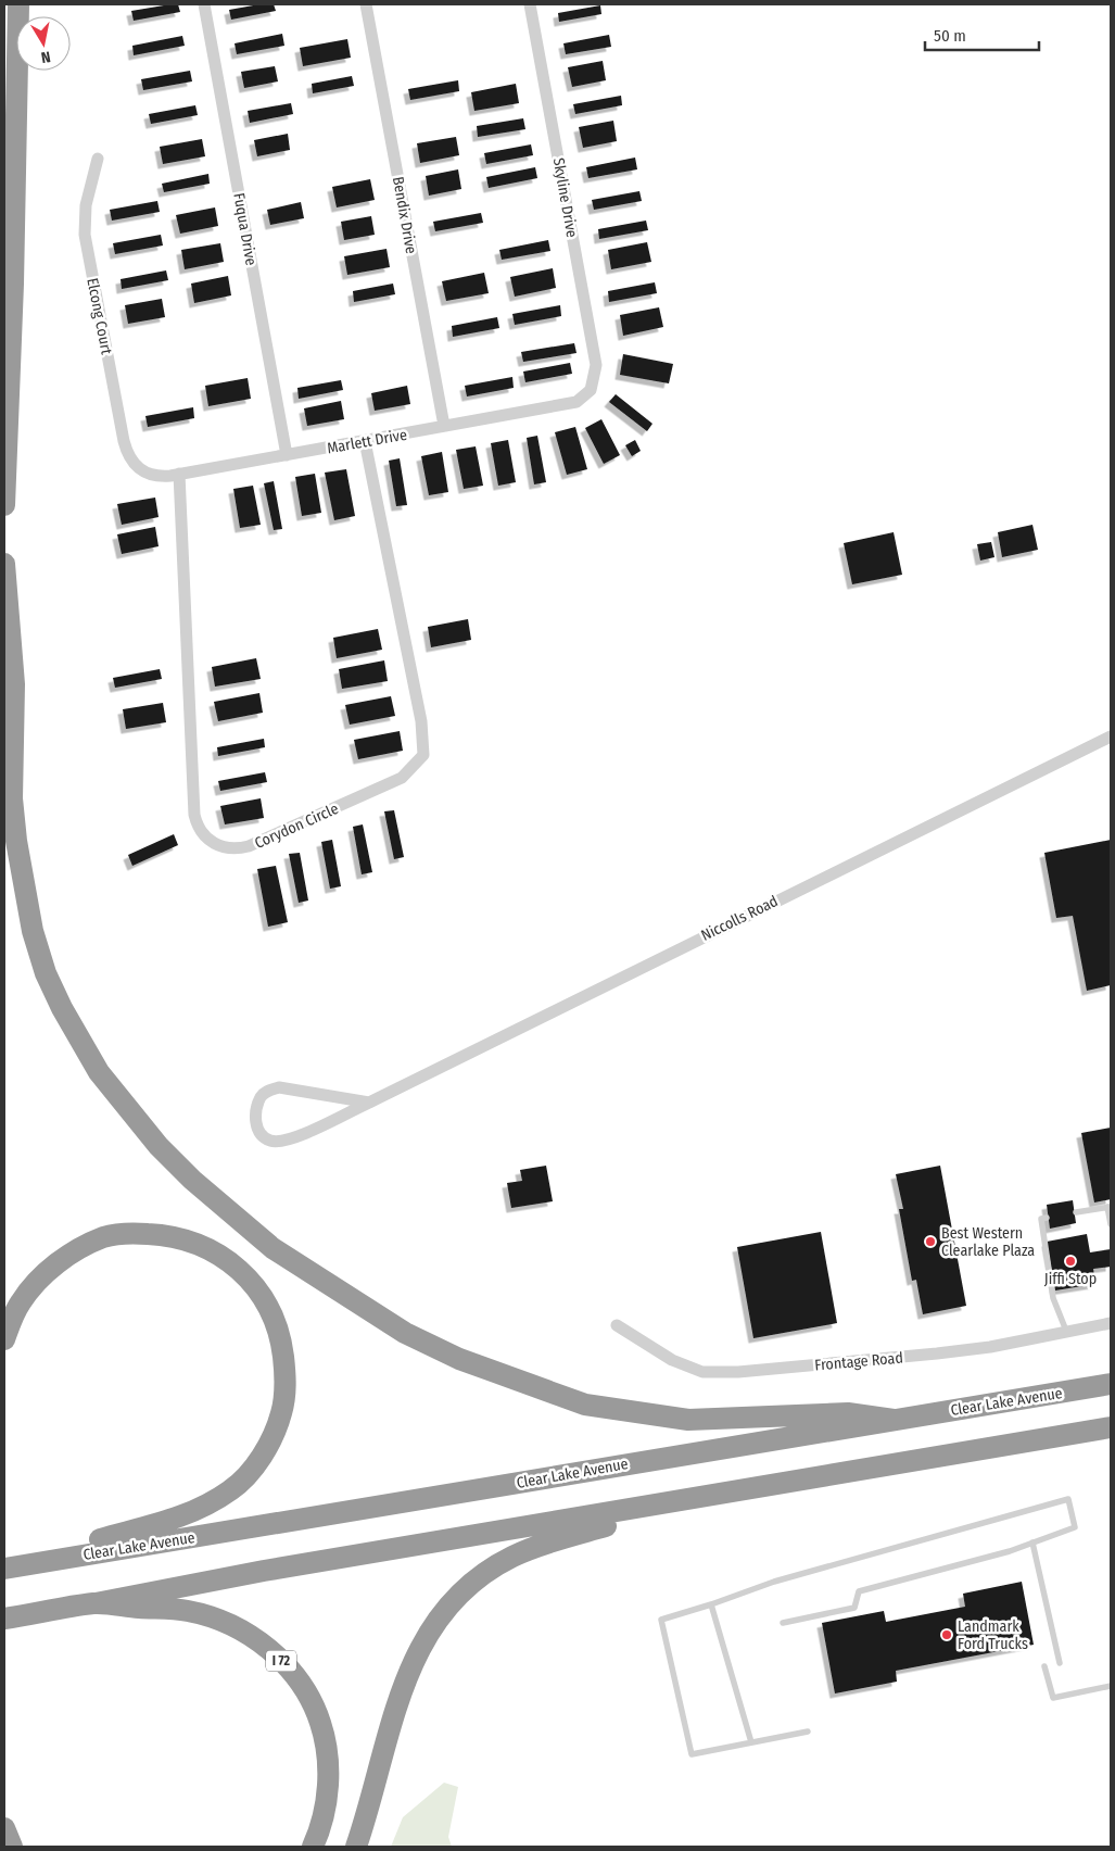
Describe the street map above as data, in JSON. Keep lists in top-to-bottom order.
{
  "streets": {
    "highway": ["Clear Lake Avenue", "I 72"],
    "street": [
      "Skyline Drive",
      "Bendix Drive",
      "Fuqua Drive",
      "Elcong Court",
      "Marlett Drive",
      "Corydon Circle",
      "Niccolls Road",
      "Frontage Road"
    ]
  },
  "crossings": [
    ["Skyline Drive", "Marlett Drive"],
    ["Bendix Drive", "Marlett Drive"],
    ["Fuqua Drive", "Marlett Drive"],
    ["Elcong Court", "Marlett Drive"],
    ["Marlett Drive", "Corydon Circle"]
  ],
  "places": ["Best Western Clearlake Plaza", "Jiffi Stop", "Landmark Ford Trucks"],
  "scale_bar": "50 m",
  "north": "bottom"
}
